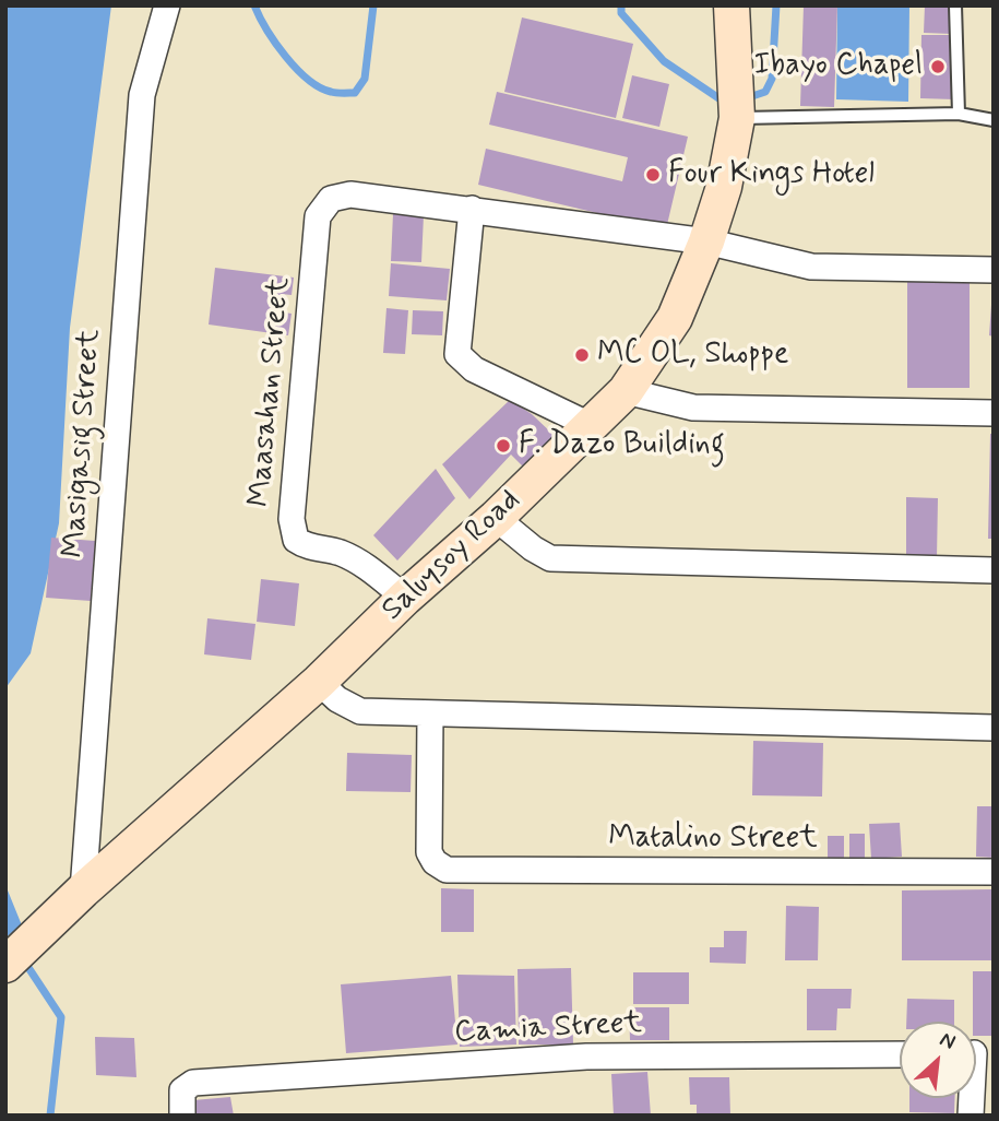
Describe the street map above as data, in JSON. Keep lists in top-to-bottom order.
{
  "streets": {
    "main road": ["Saluysoy Road"],
    "street": [
      "Maasahan Street",
      "Masigasig Street",
      "Matalino Street",
      "Camia Street"
    ]
  },
  "crossings": [
    ["Maasahan Street", "Saluysoy Road"],
    ["Masigasig Street", "Saluysoy Road"]
  ],
  "places": [
    "Ibayo Chapel",
    "Four Kings Hotel",
    "MC OL, Shoppe",
    "F. Dazo Building"
  ],
  "north": "top right"
}
